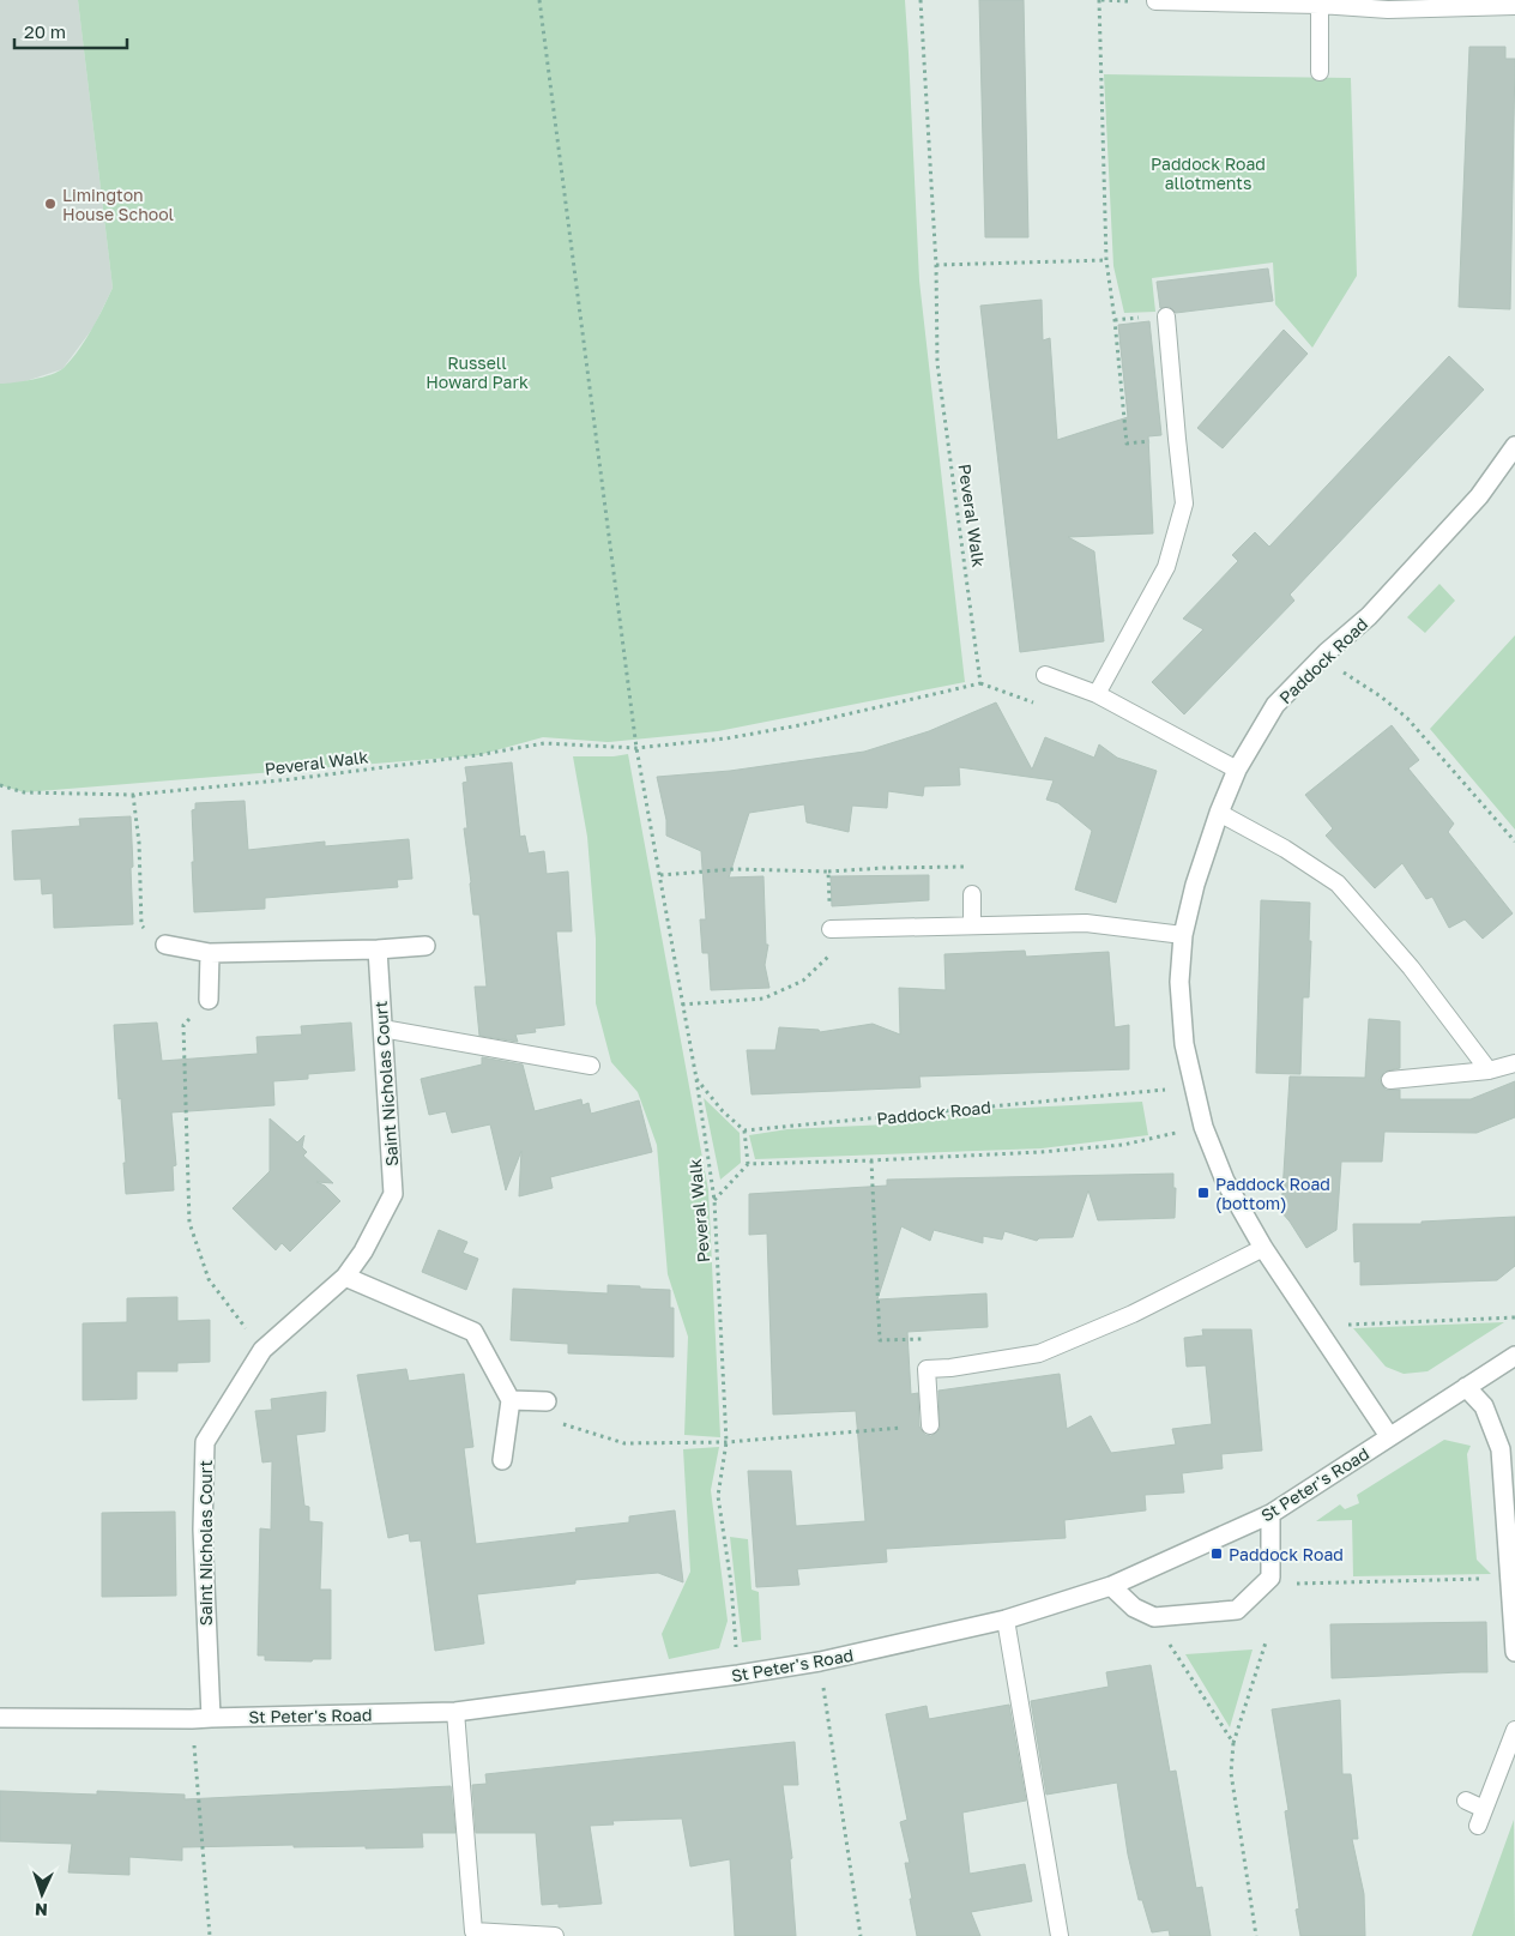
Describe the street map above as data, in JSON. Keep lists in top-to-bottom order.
{
  "streets": {
    "street": ["Paddock Road", "Saint Nicholas Court", "St Peter's Road"],
    "path": ["Peveral Walk"]
  },
  "crossings": [
    ["Peveral Walk", "St Peter's Road"],
    ["Paddock Road", "St Peter's Road"],
    ["Saint Nicholas Court", "St Peter's Road"]
  ],
  "parks": ["Paddock Road allotments", "Russell Howard Park"],
  "places": {
    "other": ["Limington House School"],
    "transit": ["Paddock Road (bottom)", "Paddock Road"]
  },
  "scale_bar": "20 m",
  "north": "bottom"
}
